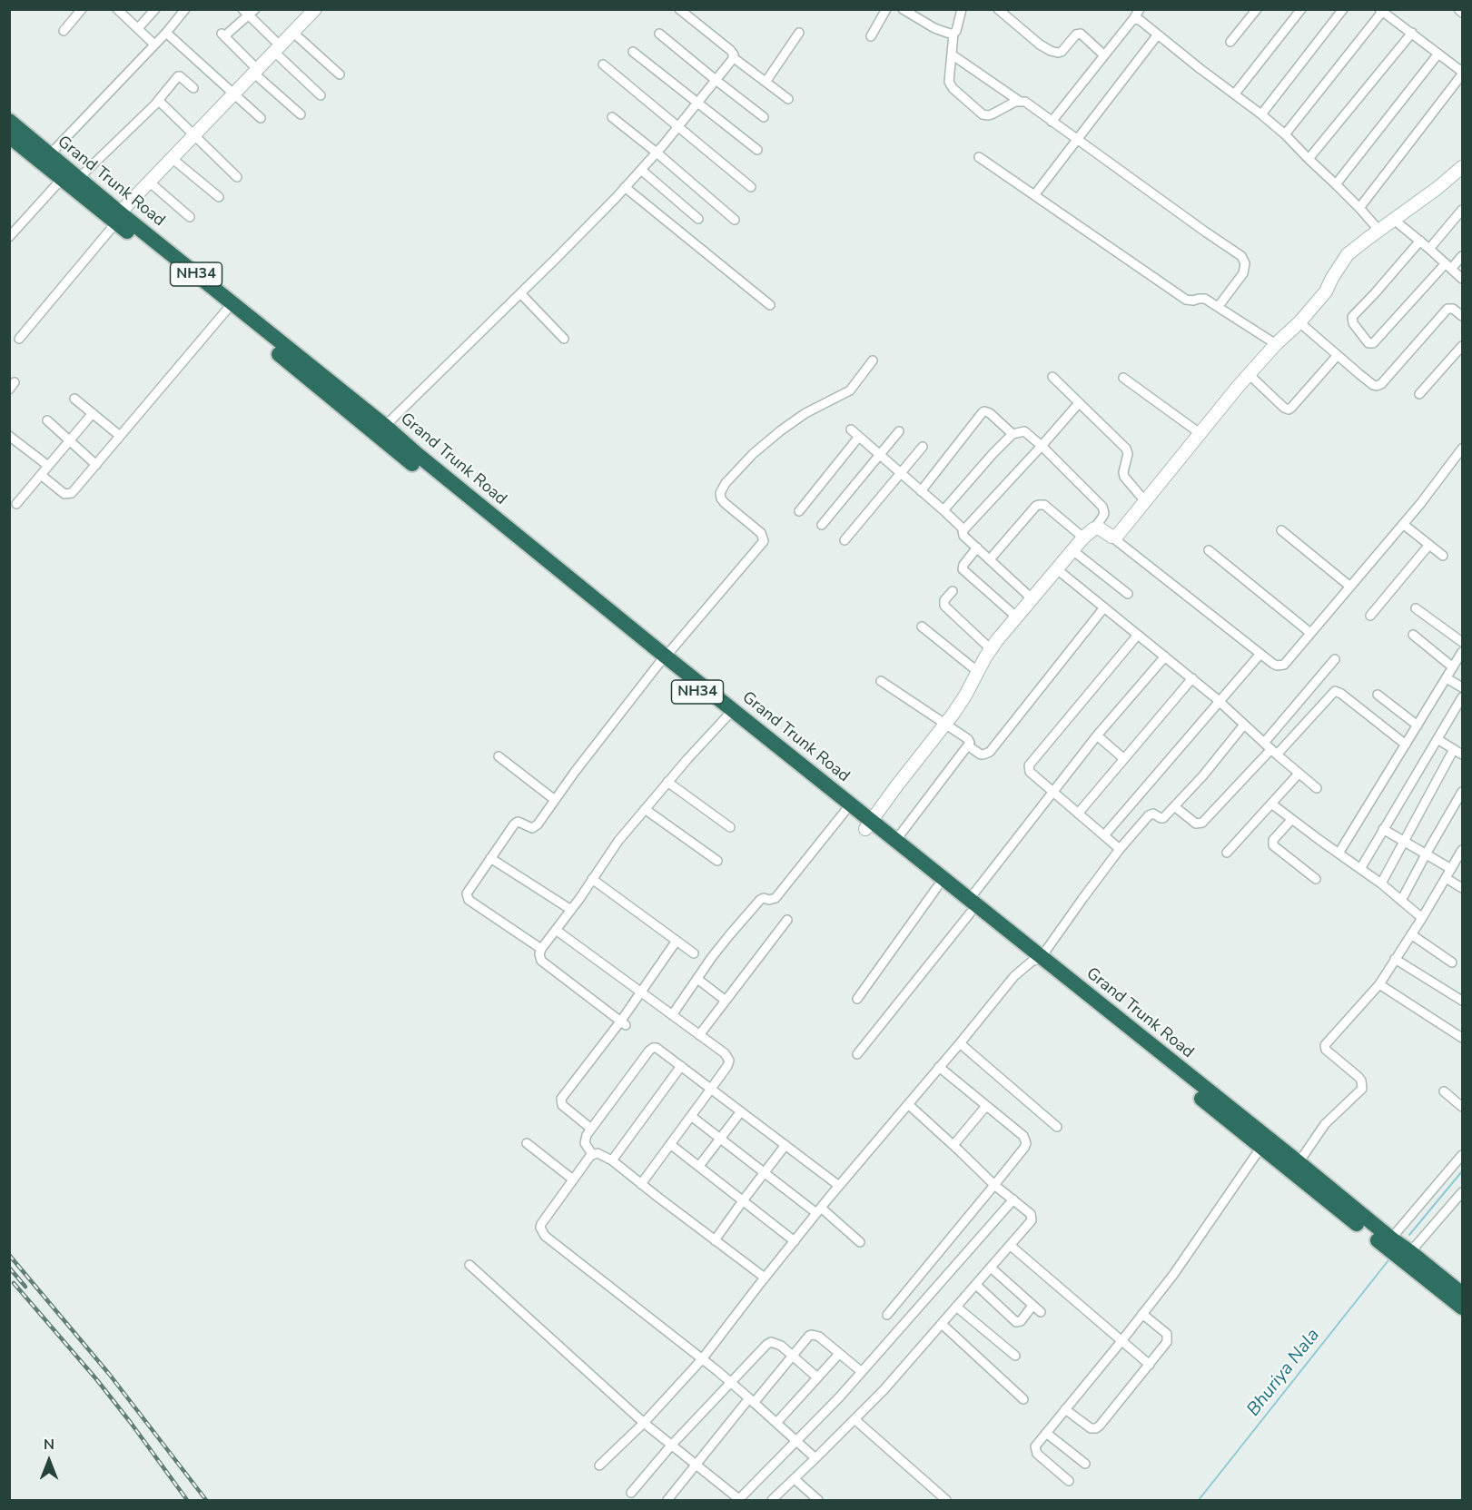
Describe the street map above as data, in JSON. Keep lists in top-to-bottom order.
{
  "streets": {
    "highway": ["Grand Trunk Road", "NH34"]
  },
  "water": ["Bhuriya Nala"],
  "north": "top"
}
